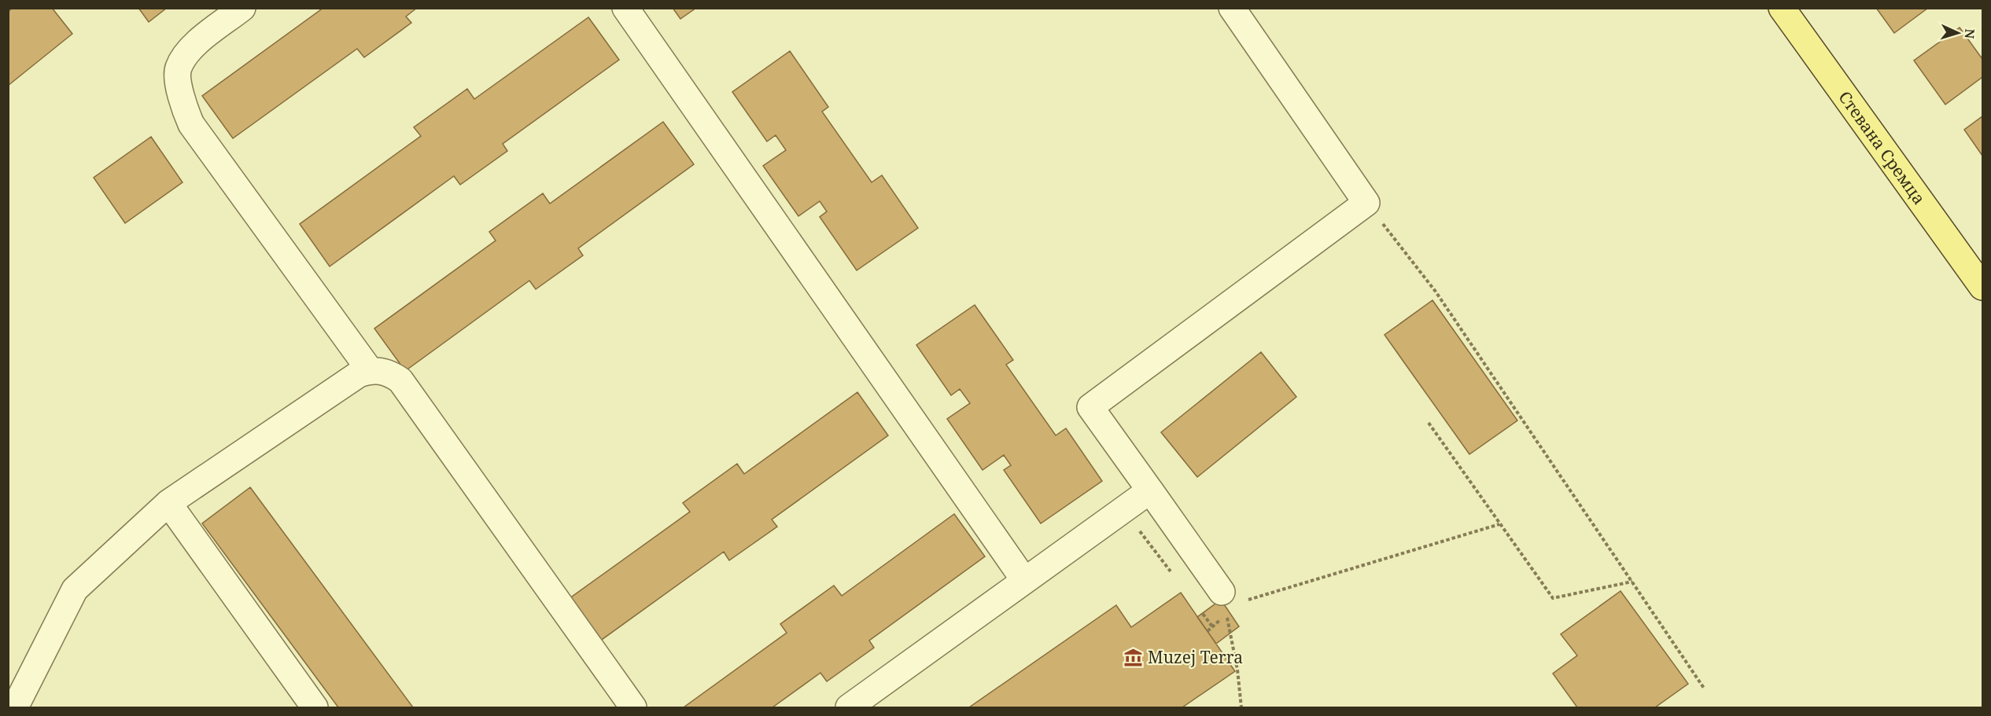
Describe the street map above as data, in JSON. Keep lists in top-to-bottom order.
{
  "streets": {
    "main road": ["Стевана Сремца"]
  },
  "places": {
    "museum": ["Muzej Terra"]
  },
  "north": "right"
}
